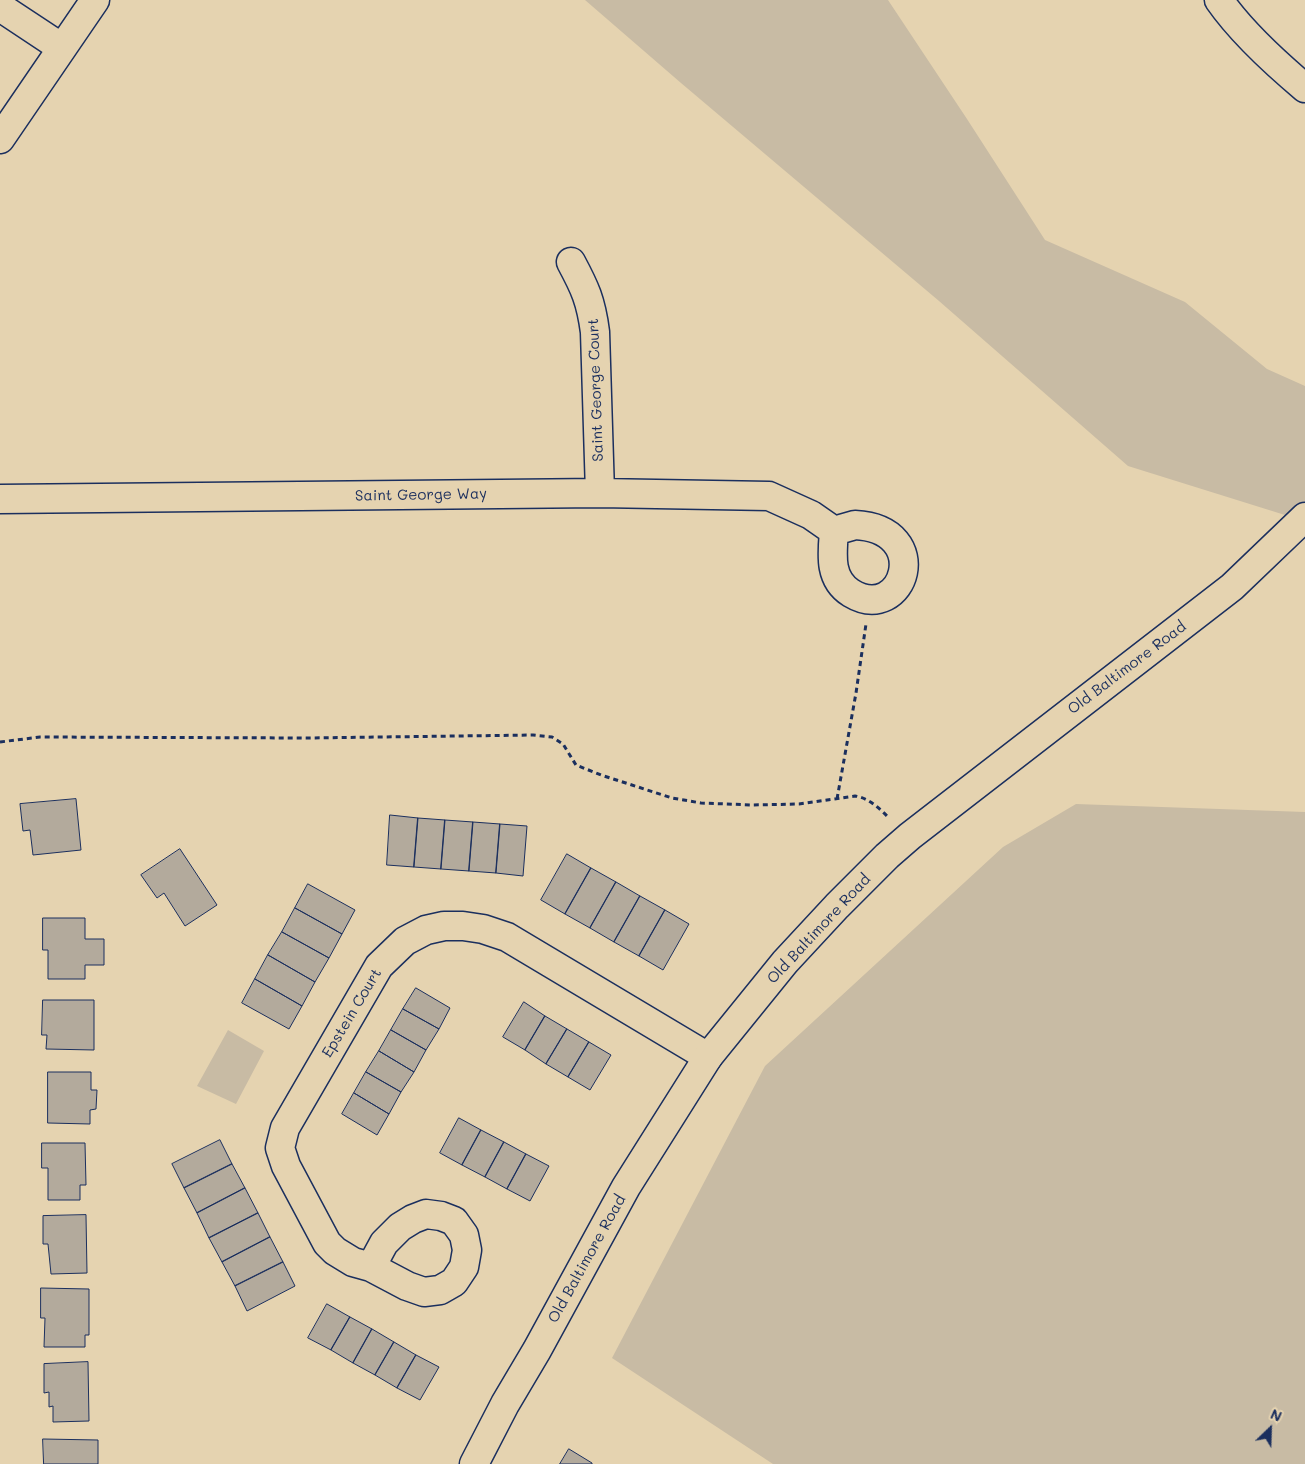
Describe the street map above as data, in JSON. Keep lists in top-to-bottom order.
{
  "streets": {
    "street": [
      "Saint George Court",
      "Saint George Way",
      "Old Baltimore Road",
      "Epstein Court"
    ]
  },
  "crossings": [
    ["Saint George Court", "Saint George Way"],
    ["Old Baltimore Road", "Epstein Court"]
  ],
  "north": "top right"
}
